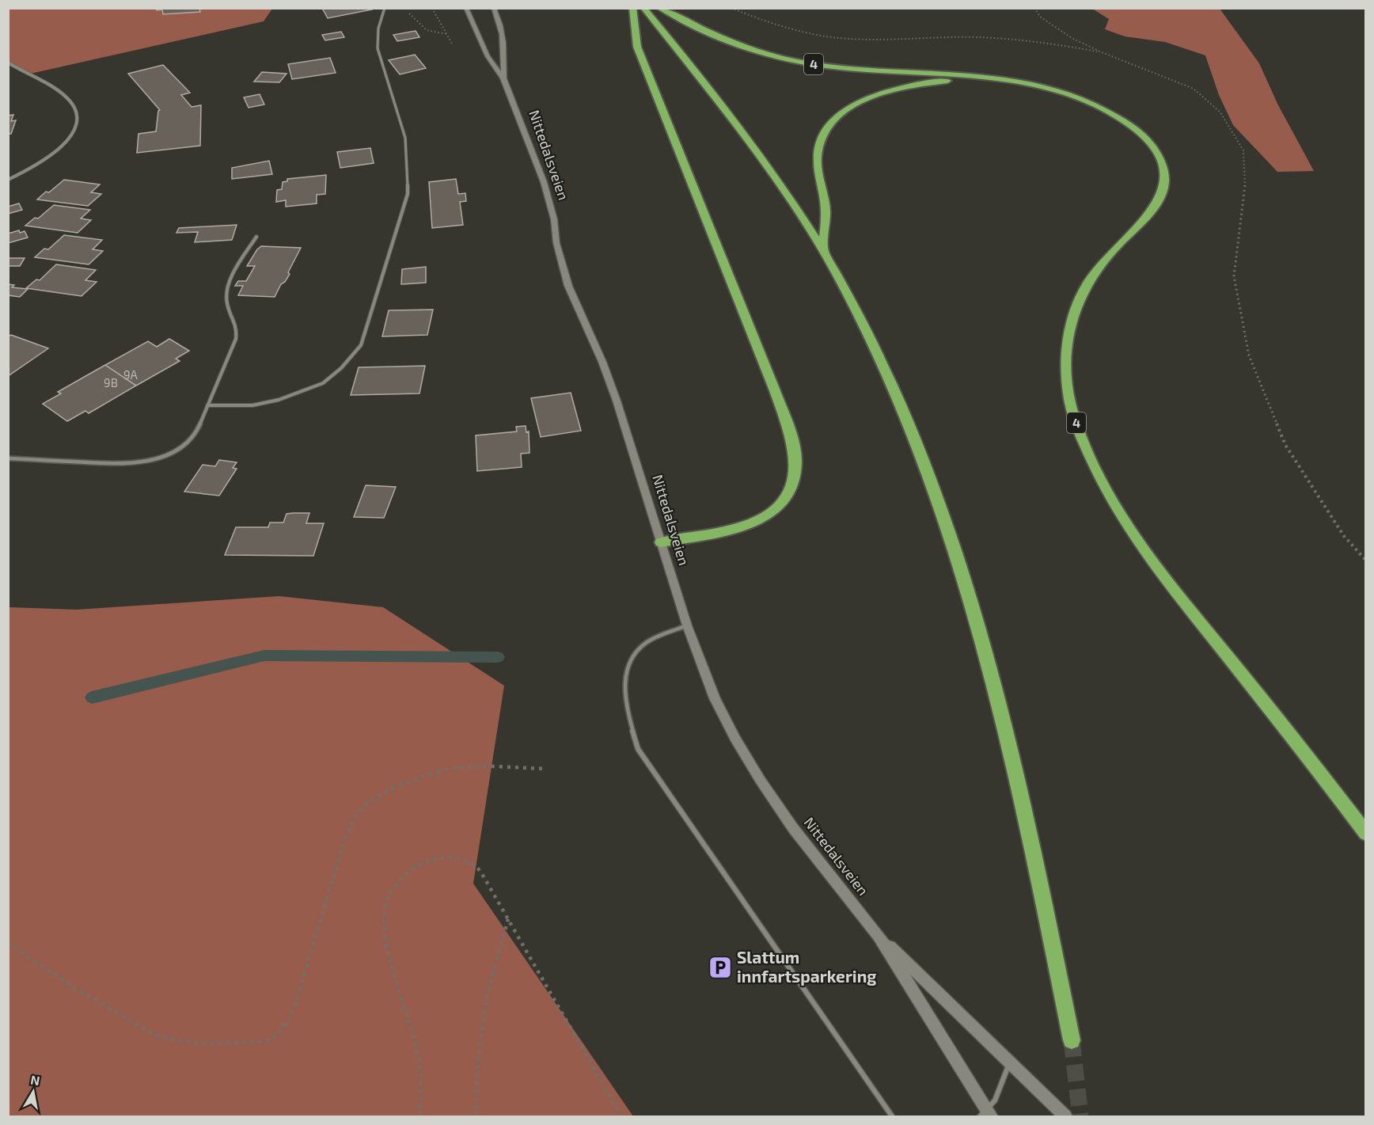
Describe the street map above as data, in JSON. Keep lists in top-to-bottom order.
{
  "streets": {
    "highway": ["4"],
    "main road": ["Nittedalsveien"]
  },
  "places": {
    "parking": ["Slattum innfartsparkering"]
  },
  "house_numbers": ["9A", "9B"],
  "north": "top"
}
